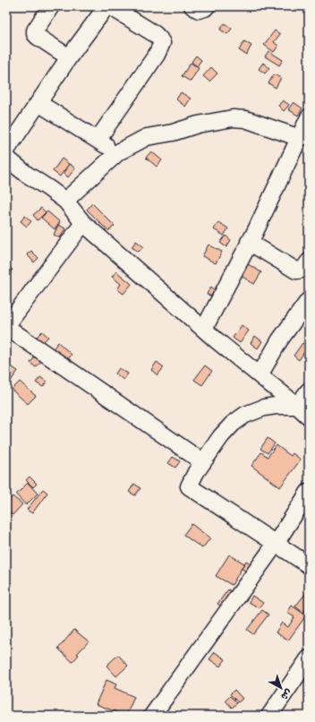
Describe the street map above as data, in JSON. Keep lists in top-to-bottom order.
{
  "north": "bottom right"
}
